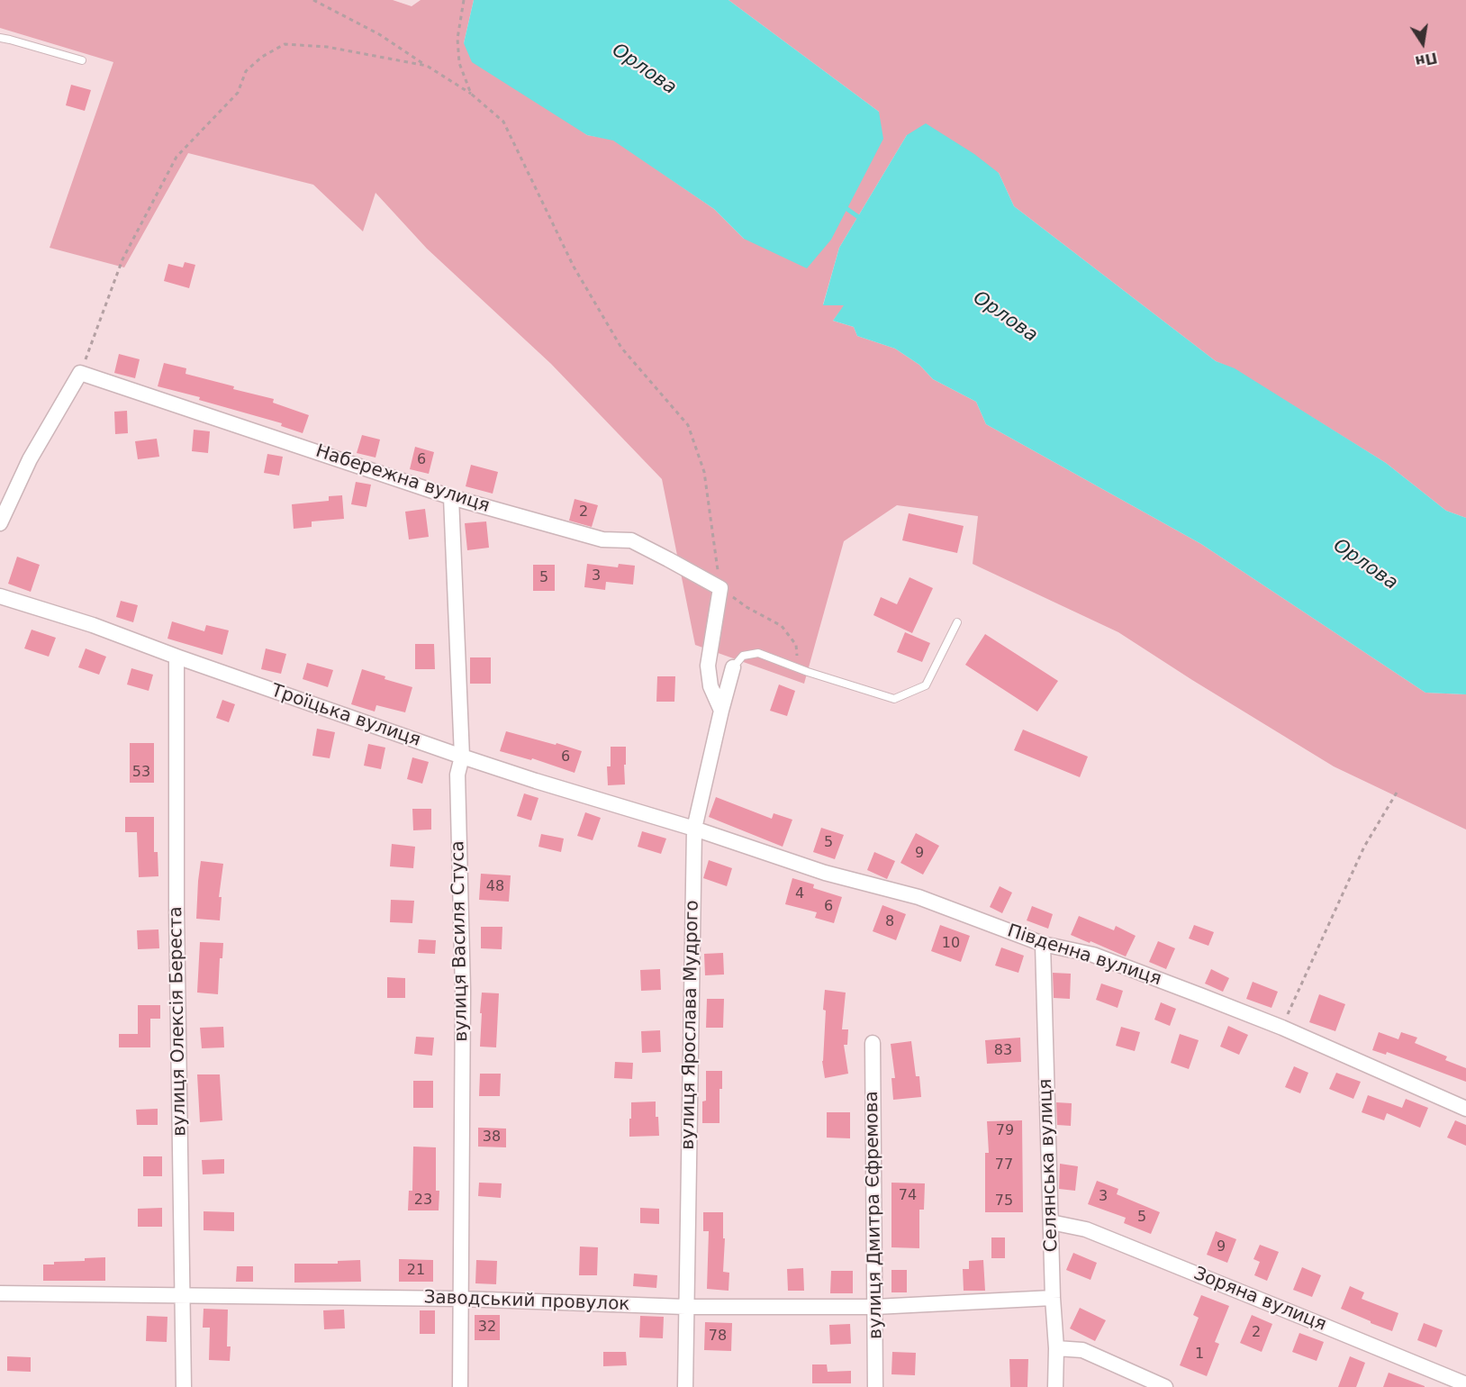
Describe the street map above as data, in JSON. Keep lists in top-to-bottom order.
{
  "streets": {
    "street": [
      "Набережна вулиця",
      "Троїцька вулиця",
      "вулиця Василя Стуса",
      "Південна вулиця",
      "вулиця Олексія Береста",
      "вулиця Ярослава Мудрого",
      "Селянська вулиця",
      "вулиця Дмитра Єфремова",
      "Зоряна вулиця",
      "Заводський провулок"
    ]
  },
  "crossings": [
    ["Набережна вулиця", "вулиця Василя Стуса"],
    ["Троїцька вулиця", "вулиця Василя Стуса"],
    ["Троїцька вулиця", "Південна вулиця"],
    ["Троїцька вулиця", "вулиця Олексія Береста"],
    ["Троїцька вулиця", "вулиця Ярослава Мудрого"],
    ["вулиця Василя Стуса", "Заводський провулок"],
    ["Південна вулиця", "вулиця Ярослава Мудрого"],
    ["Південна вулиця", "Селянська вулиця"],
    ["вулиця Олексія Береста", "Заводський провулок"],
    ["вулиця Ярослава Мудрого", "Заводський провулок"],
    ["Селянська вулиця", "Зоряна вулиця"],
    ["Селянська вулиця", "Заводський провулок"],
    ["вулиця Дмитра Єфремова", "Заводський провулок"]
  ],
  "water": ["Орлова"],
  "house_numbers": [
    "6",
    "2",
    "3",
    "5",
    "6",
    "53",
    "5",
    "9",
    "48",
    "4",
    "6",
    "8",
    "10",
    "83",
    "79",
    "38",
    "77",
    "74",
    "3",
    "23",
    "75",
    "5",
    "9",
    "21",
    "32",
    "2",
    "78",
    "1"
  ],
  "north": "bottom"
}
